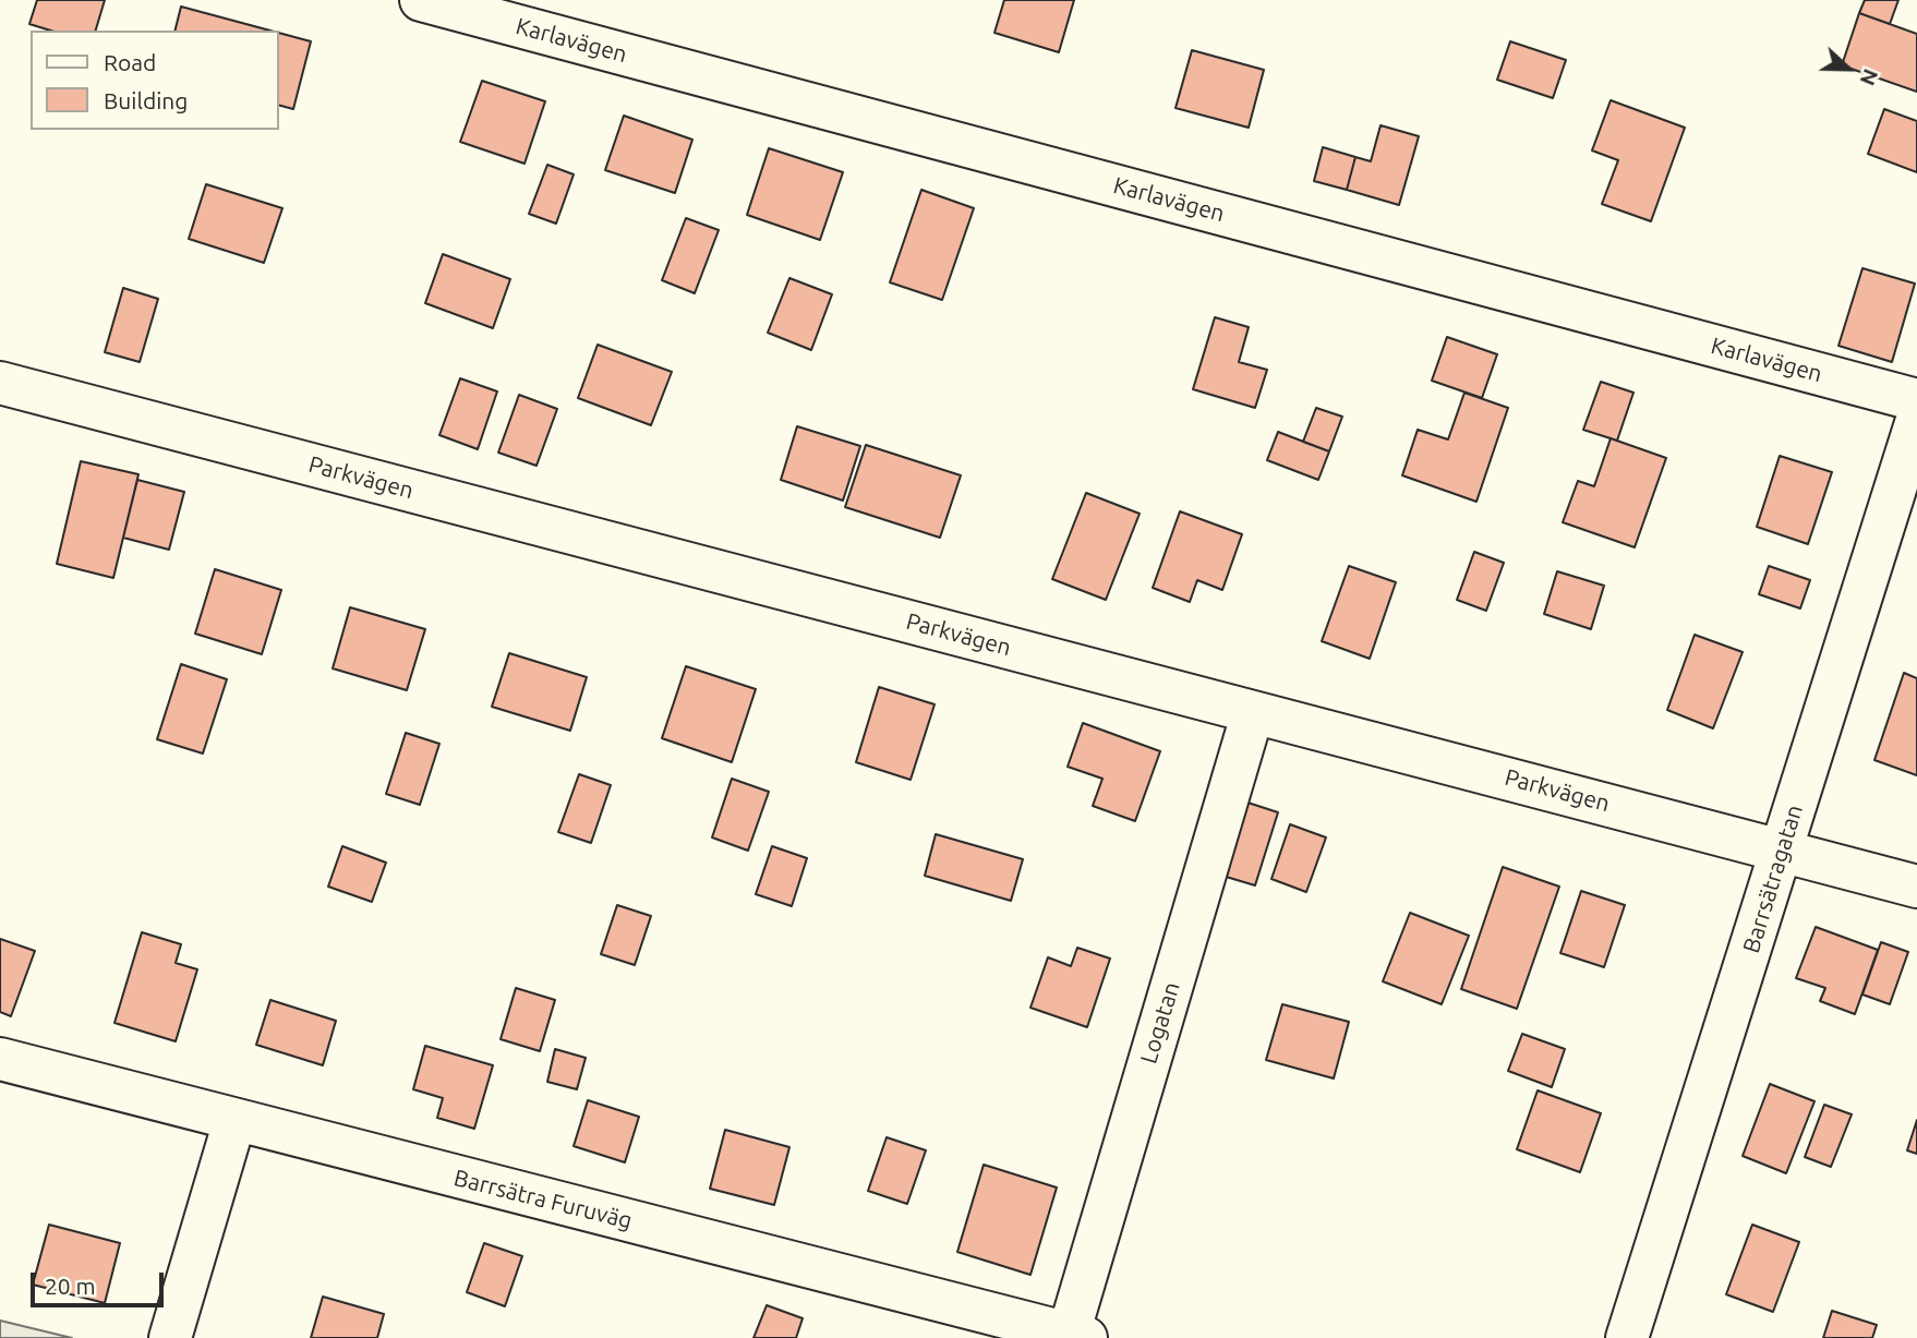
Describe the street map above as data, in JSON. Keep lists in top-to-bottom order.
{
  "streets": {
    "street": [
      "Karlavägen",
      "Parkvägen",
      "Barrsätragatan",
      "Logatan",
      "Barrsätra Furuväg"
    ]
  },
  "crossings": [
    ["Parkvägen", "Barrsätragatan"],
    ["Parkvägen", "Logatan"],
    ["Logatan", "Barrsätra Furuväg"]
  ],
  "legend": ["Road", "Building"],
  "scale_bar": "20 m",
  "north": "right"
}
